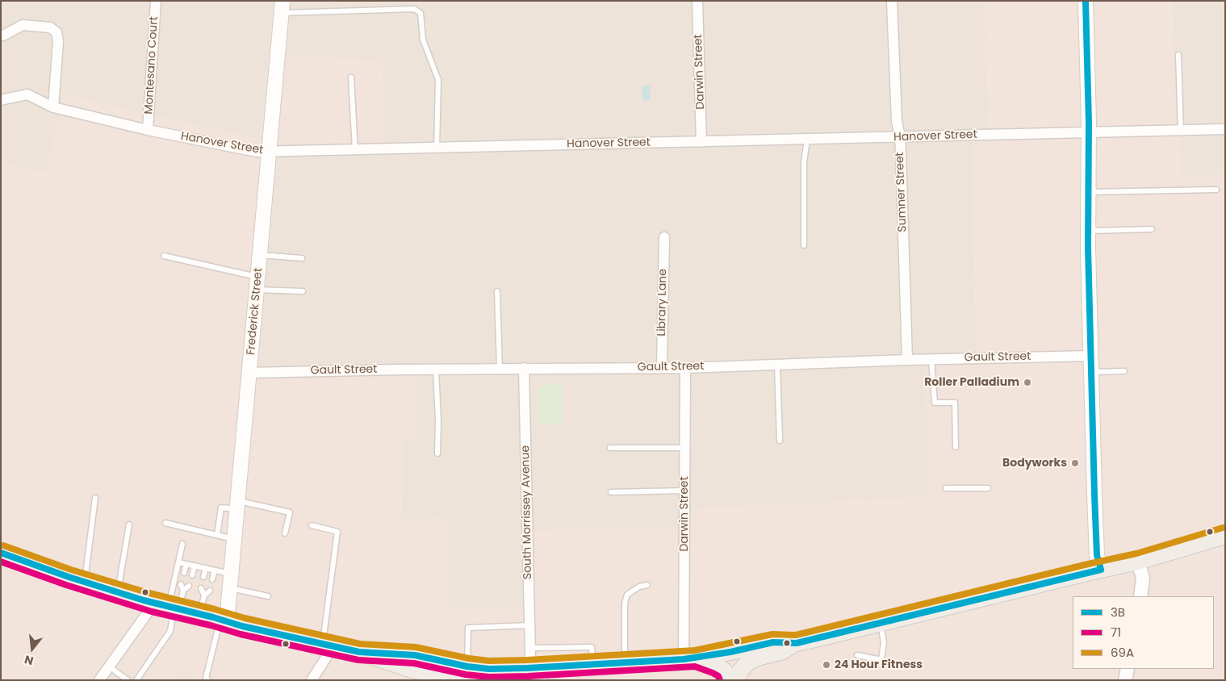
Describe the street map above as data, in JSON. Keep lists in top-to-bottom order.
{
  "streets": {
    "main road": ["Frederick Street"],
    "street": [
      "Montesano Court",
      "Darwin Street",
      "Hanover Street",
      "Sumner Street",
      "Library Lane",
      "Gault Street",
      "South Morrissey Avenue"
    ]
  },
  "crossings": [
    ["Montesano Court", "Hanover Street"],
    ["Darwin Street", "Hanover Street"],
    ["Darwin Street", "Gault Street"],
    ["Hanover Street", "Sumner Street"],
    ["Hanover Street", "Frederick Street"],
    ["Sumner Street", "Gault Street"],
    ["Library Lane", "Gault Street"],
    ["Frederick Street", "Gault Street"],
    ["Gault Street", "South Morrissey Avenue"]
  ],
  "places": ["Roller Palladium", "Bodyworks", "24 Hour Fitness"],
  "lines": ["transit line 3B", "transit line 69A", "transit line 71"],
  "legend": ["3B", "71", "69A"],
  "north": "bottom"
}
